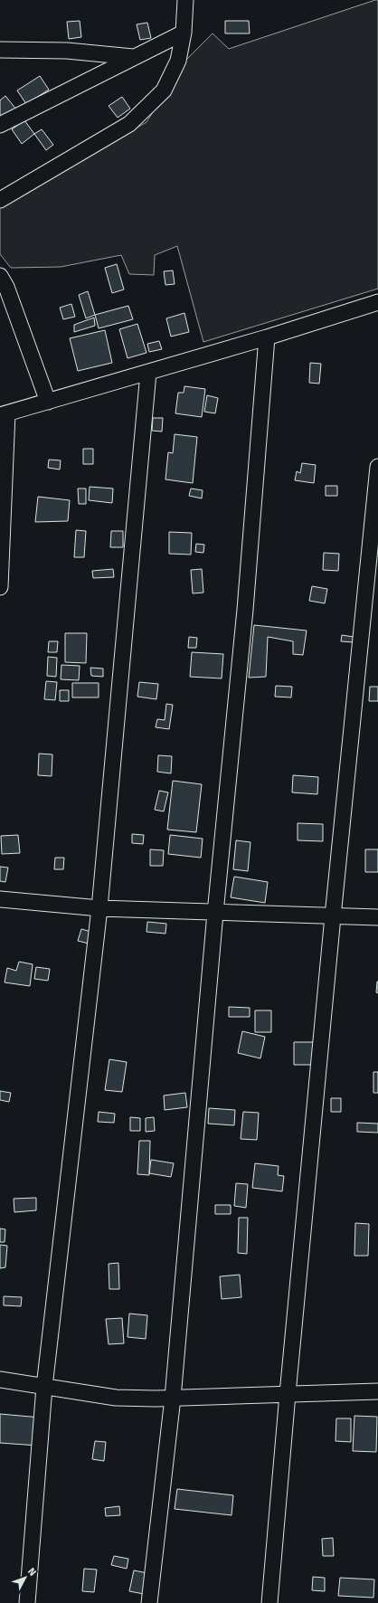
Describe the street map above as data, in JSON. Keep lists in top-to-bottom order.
{
  "north": "top right"
}
